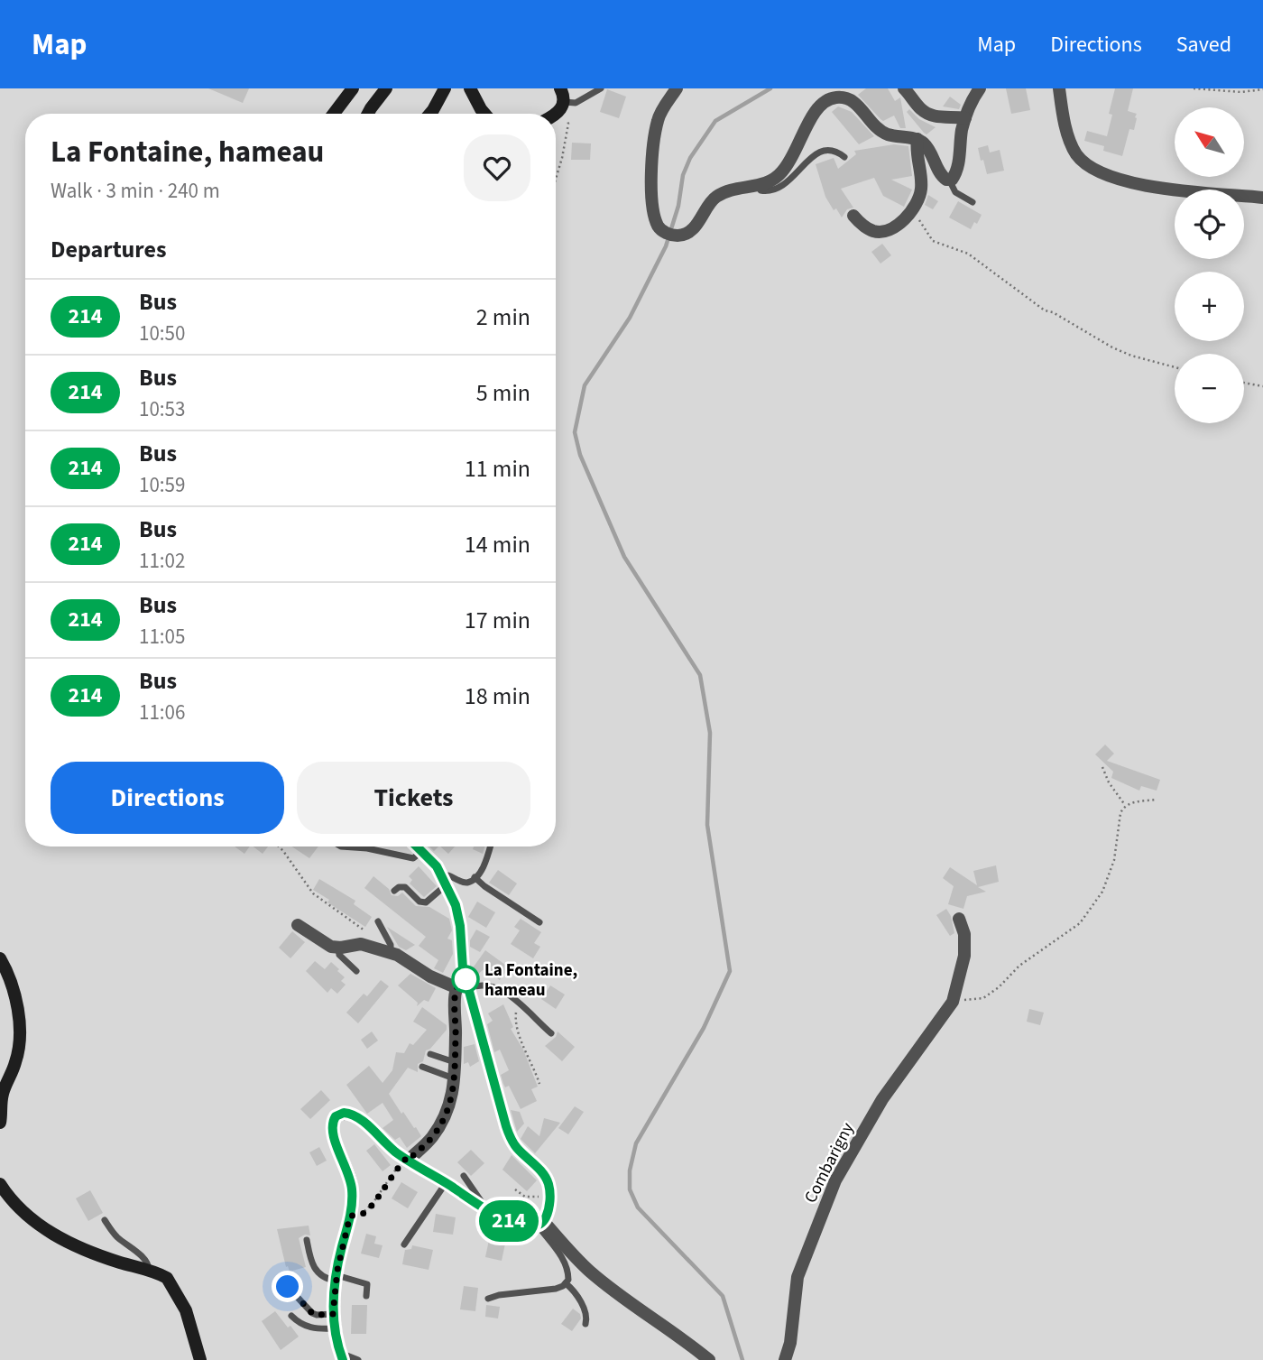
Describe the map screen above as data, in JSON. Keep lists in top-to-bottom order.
{
  "streets": {
    "street": ["Combarigny"]
  },
  "places": ["La Fontaine, hameau"],
  "lines": ["bus line 214"],
  "north": "top left",
  "page": {
    "header": "Map",
    "nav": ["Map", "Directions", "Saved"],
    "on_map": "214",
    "map_buttons": ["+", "−"],
    "heading": [
      ["La Fontaine, hameau", "Walk · 3 min · 240 m"],
      "Departures"
    ],
    "list": [
      {
        "mark": "214",
        "name": "Bus",
        "note": "10:50",
        "value": "2 min"
      },
      {
        "mark": "214",
        "name": "Bus",
        "note": "10:53",
        "value": "5 min"
      },
      {
        "mark": "214",
        "name": "Bus",
        "note": "10:59",
        "value": "11 min"
      },
      {
        "mark": "214",
        "name": "Bus",
        "note": "11:02",
        "value": "14 min"
      },
      {
        "mark": "214",
        "name": "Bus",
        "note": "11:05",
        "value": "17 min"
      },
      {
        "mark": "214",
        "name": "Bus",
        "note": "11:06",
        "value": "18 min"
      }
    ],
    "buttons": ["Directions", "Tickets"]
  }
}
